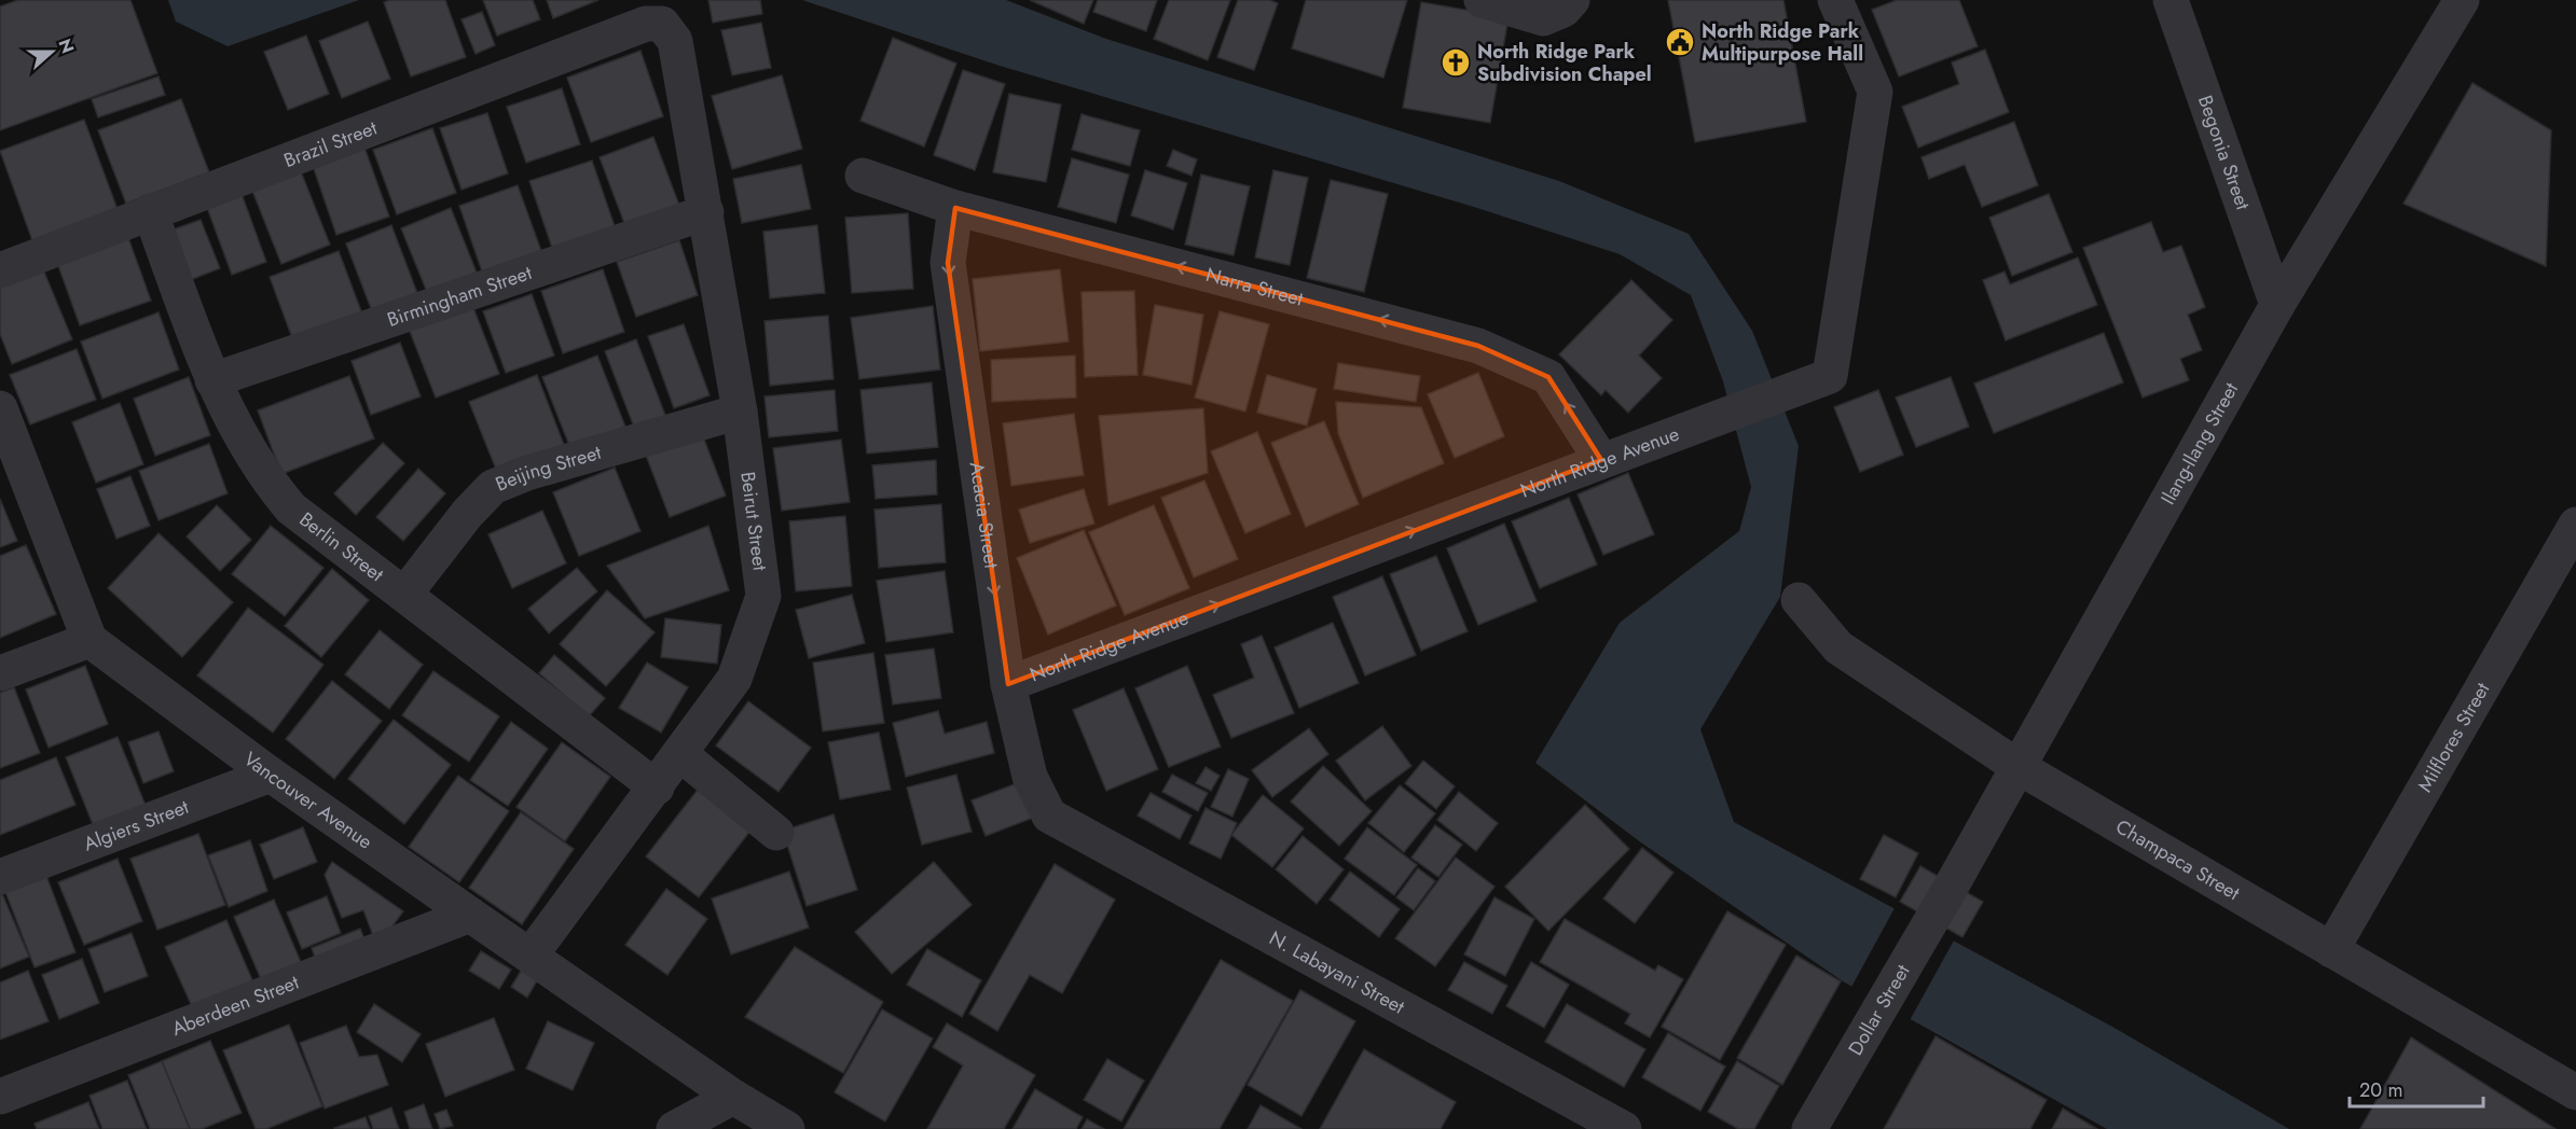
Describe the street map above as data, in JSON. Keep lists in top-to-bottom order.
{
  "streets": {
    "street": [
      "Brazil Street",
      "Begonia Street",
      "Narra Street",
      "Birmingham Street",
      "Ilang-Ilang Street",
      "North Ridge Avenue",
      "Beijing Street",
      "Acacia Street",
      "Beirut Street",
      "Berlin Street",
      "Milflores Street",
      "Vancouver Avenue",
      "Algiers Street",
      "Champaca Street",
      "N. Labayani Street",
      "Aberdeen Street",
      "Dollar Street"
    ]
  },
  "crossings": [
    ["Brazil Street", "Beirut Street"],
    ["Brazil Street", "Berlin Street"],
    ["Begonia Street", "Ilang-Ilang Street"],
    ["Narra Street", "North Ridge Avenue"],
    ["Narra Street", "Acacia Street"],
    ["Birmingham Street", "Beirut Street"],
    ["Birmingham Street", "Berlin Street"],
    ["Ilang-Ilang Street", "Champaca Street"],
    ["Ilang-Ilang Street", "Dollar Street"],
    ["North Ridge Avenue", "Acacia Street"],
    ["Beijing Street", "Beirut Street"],
    ["Beijing Street", "Berlin Street"],
    ["Acacia Street", "N. Labayani Street"],
    ["Beirut Street", "Berlin Street"],
    ["Beirut Street", "Vancouver Avenue"],
    ["Milflores Street", "Champaca Street"],
    ["Vancouver Avenue", "Algiers Street"],
    ["Vancouver Avenue", "Aberdeen Street"]
  ],
  "one_way": ["Narra Street", "North Ridge Avenue", "Acacia Street"],
  "places": {
    "public building": ["North Ridge Park Multipurpose Hall"],
    "church": ["North Ridge Park Subdivision Chapel"]
  },
  "scale_bar": "20 m",
  "north": "right"
}
